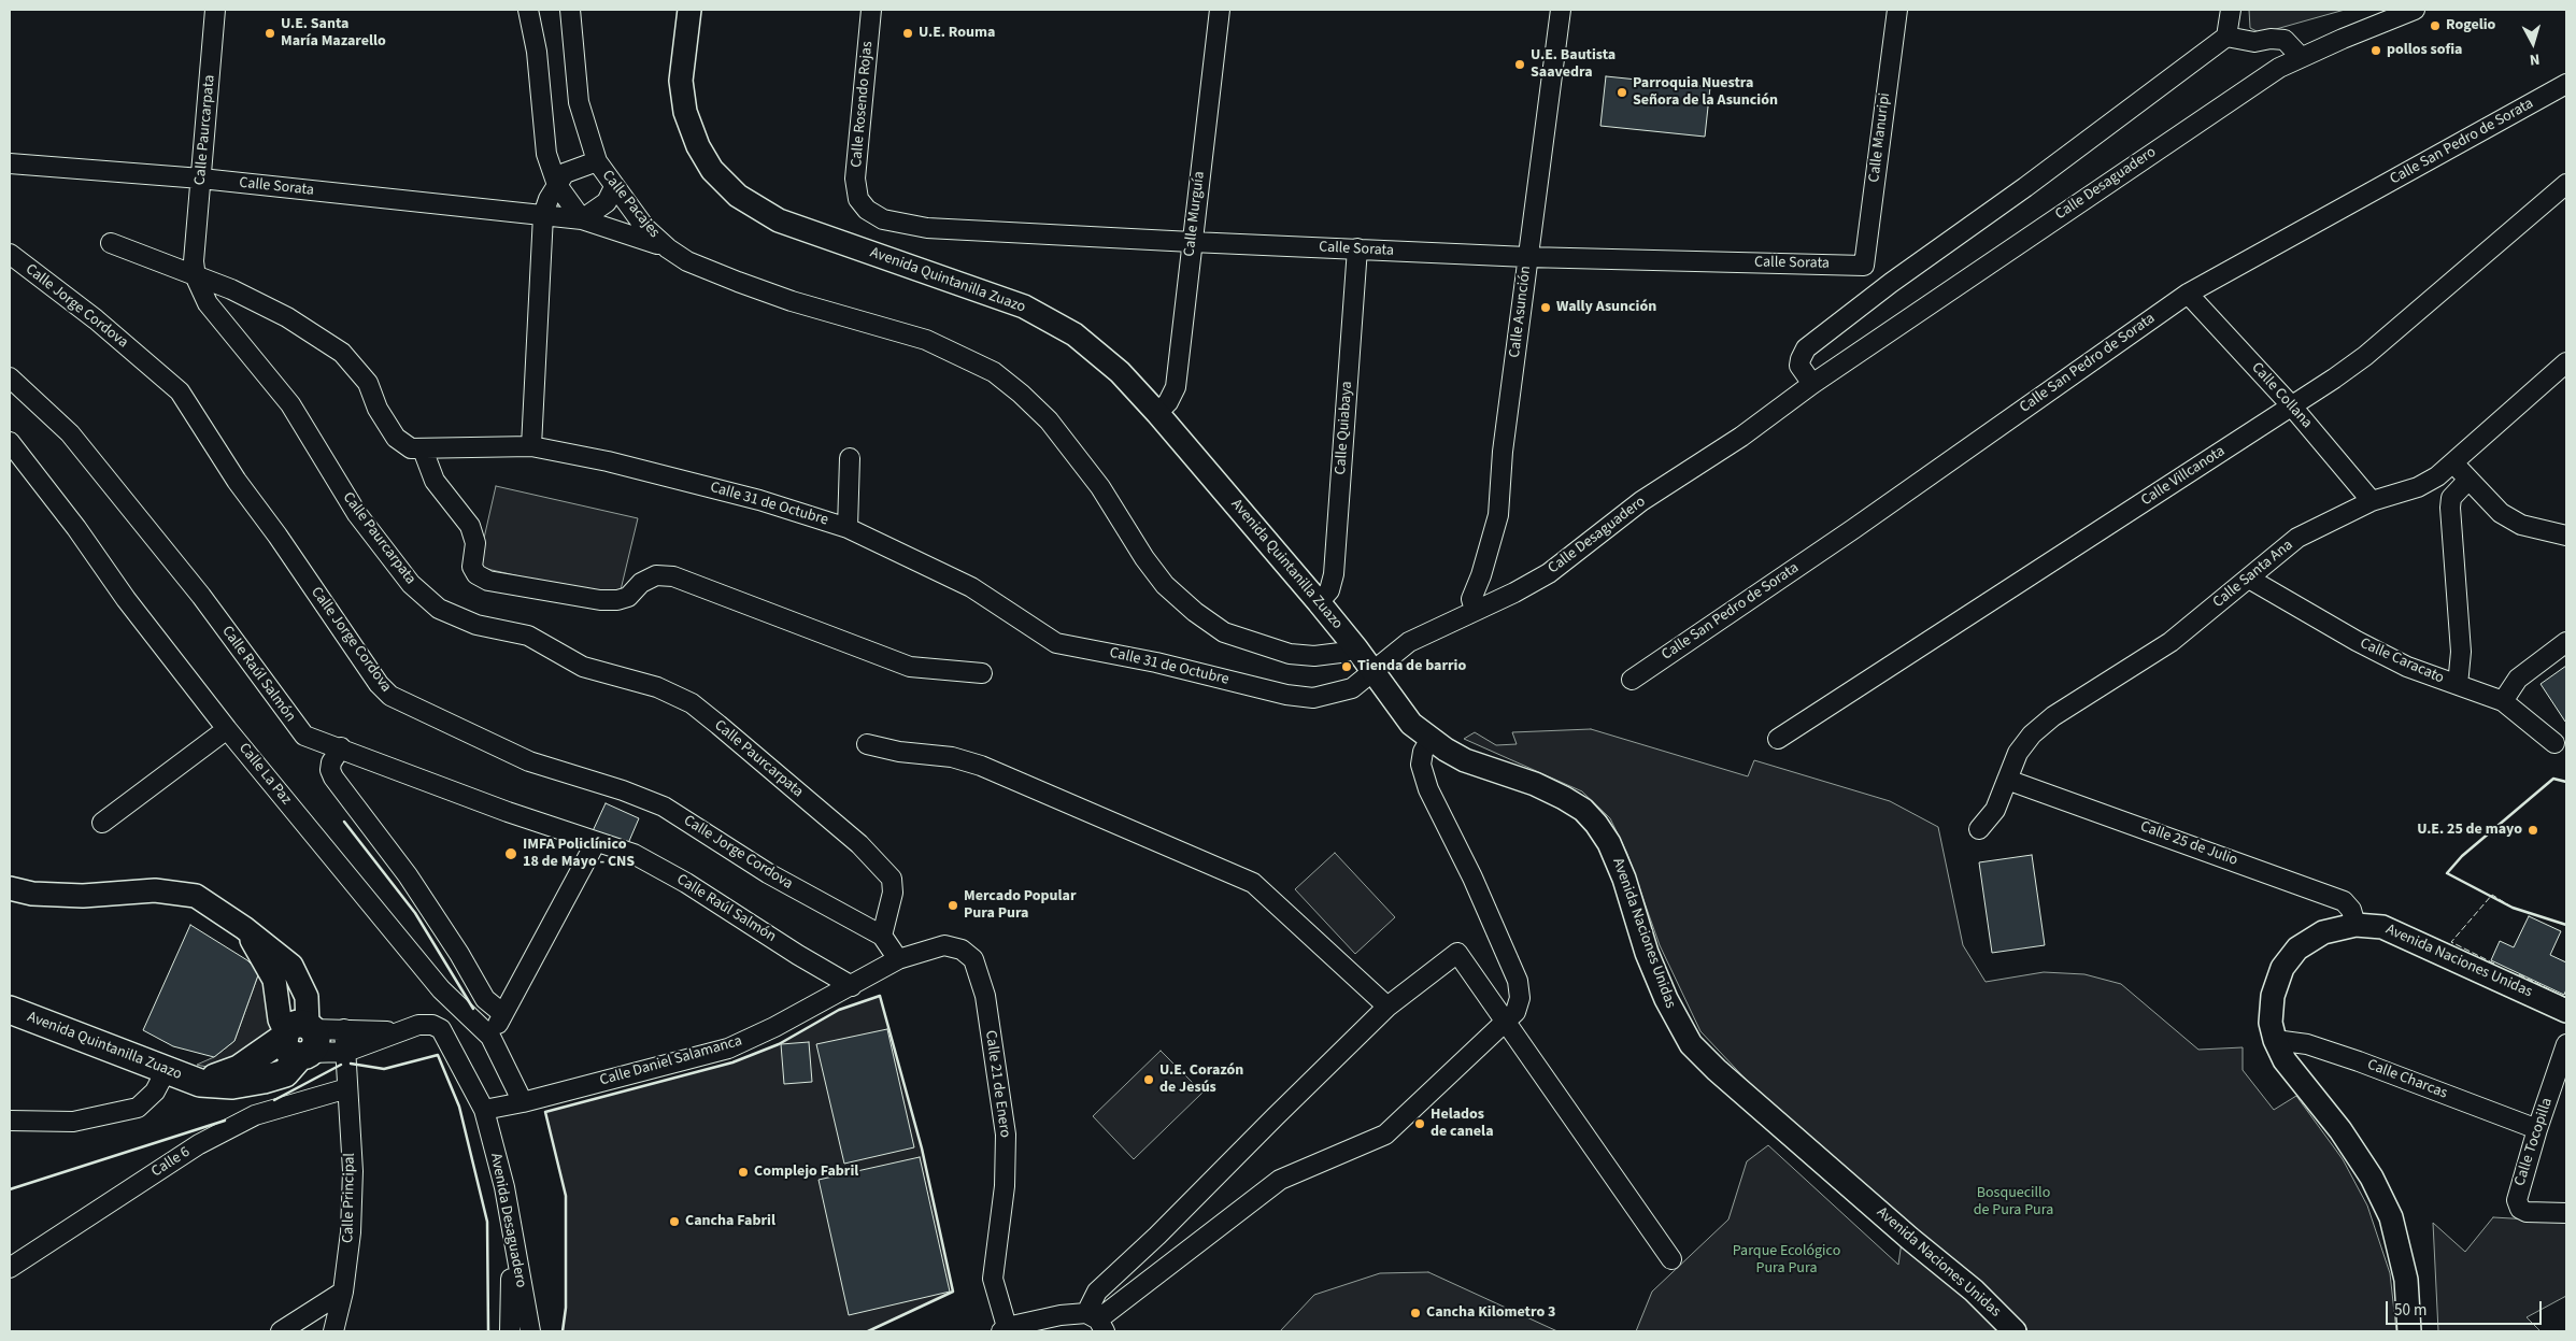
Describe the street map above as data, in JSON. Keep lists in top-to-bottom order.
{
  "streets": {
    "main road": ["Avenida Quintanilla Zuazo"],
    "street": [
      "Calle Rosendo Rojas",
      "Calle Paurcarpata",
      "Calle Manuripi",
      "Calle San Pedro de Sorata",
      "Calle Desaguadero",
      "Calle Sorata",
      "Calle Pacajes",
      "Calle Murguía",
      "Calle Jorge Cordova",
      "Calle Asunción",
      "Calle Collana",
      "Calle Quiabaya",
      "Calle Villcanota",
      "Calle 31 de Octubre",
      "Calle Santa Ana",
      "Calle Caracato",
      "Calle Raúl Salmón",
      "Calle La Paz",
      "Calle 25 de Julio",
      "Avenida Naciones Unidas",
      "Calle Daniel Salamanca",
      "Calle Charcas",
      "Calle 21 de Enero",
      "Calle Tocopilla",
      "Calle 6",
      "Calle Principal",
      "Avenida Desaguadero"
    ]
  },
  "crossings": [
    ["Calle Rosendo Rojas", "Calle Sorata"],
    ["Calle Paurcarpata", "Calle Sorata"],
    ["Calle Paurcarpata", "Calle Jorge Cordova"],
    ["Calle Paurcarpata", "Calle 31 de Octubre"],
    ["Calle Manuripi", "Calle Sorata"],
    ["Calle San Pedro de Sorata", "Calle Collana"],
    ["Calle Desaguadero", "Calle Asunción"],
    ["Calle Desaguadero", "Calle 31 de Octubre"],
    ["Calle Desaguadero", "Avenida Naciones Unidas"],
    ["Calle Sorata", "Calle Pacajes"],
    ["Calle Sorata", "Calle Murguía"],
    ["Calle Sorata", "Calle Asunción"],
    ["Calle Sorata", "Calle Quiabaya"],
    ["Calle Murguía", "Avenida Quintanilla Zuazo"],
    ["Avenida Quintanilla Zuazo", "Calle Quiabaya"],
    ["Avenida Quintanilla Zuazo", "Avenida Naciones Unidas"],
    ["Calle Collana", "Calle Villcanota"],
    ["Calle Collana", "Calle Santa Ana"],
    ["Calle 31 de Octubre", "Avenida Naciones Unidas"],
    ["Calle Santa Ana", "Calle Caracato"],
    ["Calle Santa Ana", "Calle 25 de Julio"],
    ["Calle Raúl Salmón", "Calle Daniel Salamanca"],
    ["Calle La Paz", "Calle Daniel Salamanca"],
    ["Calle 25 de Julio", "Avenida Naciones Unidas"],
    ["Avenida Naciones Unidas", "Calle Charcas"],
    ["Calle Daniel Salamanca", "Calle 21 de Enero"],
    ["Calle Daniel Salamanca", "Avenida Desaguadero"],
    ["Calle Charcas", "Calle Tocopilla"],
    ["Calle 6", "Calle Principal"]
  ],
  "parks": ["Bosquecillo de Pura Pura", "Parque Ecológico Pura Pura"],
  "places": [
    "Rogelio",
    "U.E. Santa María Mazarello",
    "U.E. Rouma",
    "pollos sofia",
    "U.E. Bautista Saavedra",
    "Parroquia Nuestra Señora de la Asunción",
    "Wally Asunción",
    "Tienda de barrio",
    "U.E. 25 de mayo",
    "IMFA Policlínico 18 de Mayo - CNS",
    "Mercado Popular Pura Pura",
    "U.E. Corazón de Jesús",
    "Helados de canela",
    "Complejo Fabril",
    "Cancha Fabril",
    "Cancha Kilometro 3"
  ],
  "scale_bar": "50 m",
  "north": "bottom"
}
